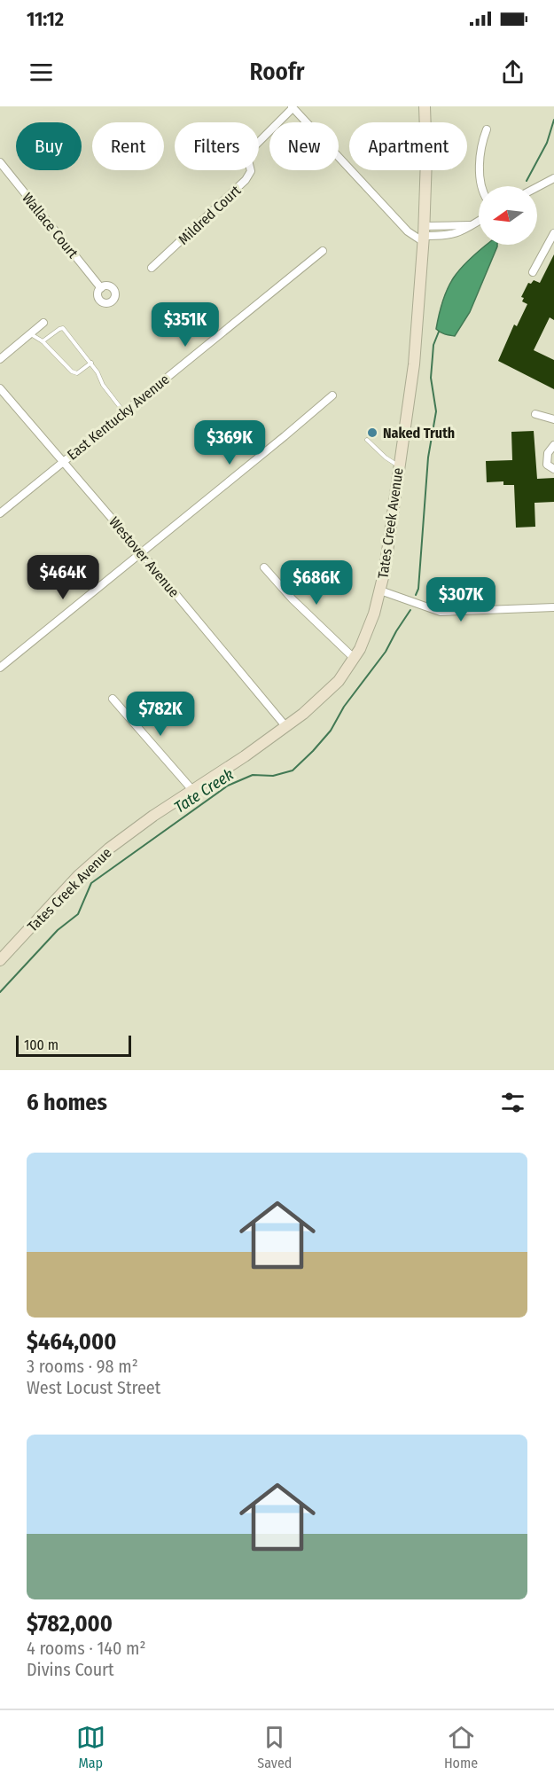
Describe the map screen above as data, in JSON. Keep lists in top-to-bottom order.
{
  "streets": {
    "main road": ["Tates Creek Avenue"],
    "street": [
      "Mildred Court",
      "Wallace Court",
      "East Kentucky Avenue",
      "Westover Avenue"
    ]
  },
  "crossings": [
    ["East Kentucky Avenue", "Westover Avenue"],
    ["Tates Creek Avenue", "Westover Avenue"]
  ],
  "water": ["Tate Creek"],
  "places": ["Naked Truth"],
  "scale_bar": "100 m",
  "north": "left",
  "page": {
    "status": "11:12",
    "header": "Roofr",
    "chip": [
      "Buy",
      "Rent",
      "Filters",
      "New",
      "Apartment"
    ],
    "price": [
      "$351K",
      "$369K",
      "$464K",
      "$686K",
      "$307K",
      "$782K"
    ],
    "scale": "100 m",
    "heading": "6 homes",
    "list": [
      {
        "name": "$464,000",
        "note": "3 rooms · 98 m² · West Locust Street"
      },
      {
        "name": "$782,000",
        "note": "4 rooms · 140 m² · Divins Court"
      }
    ],
    "tabs": ["Map", "Saved", "Home"]
  }
}
